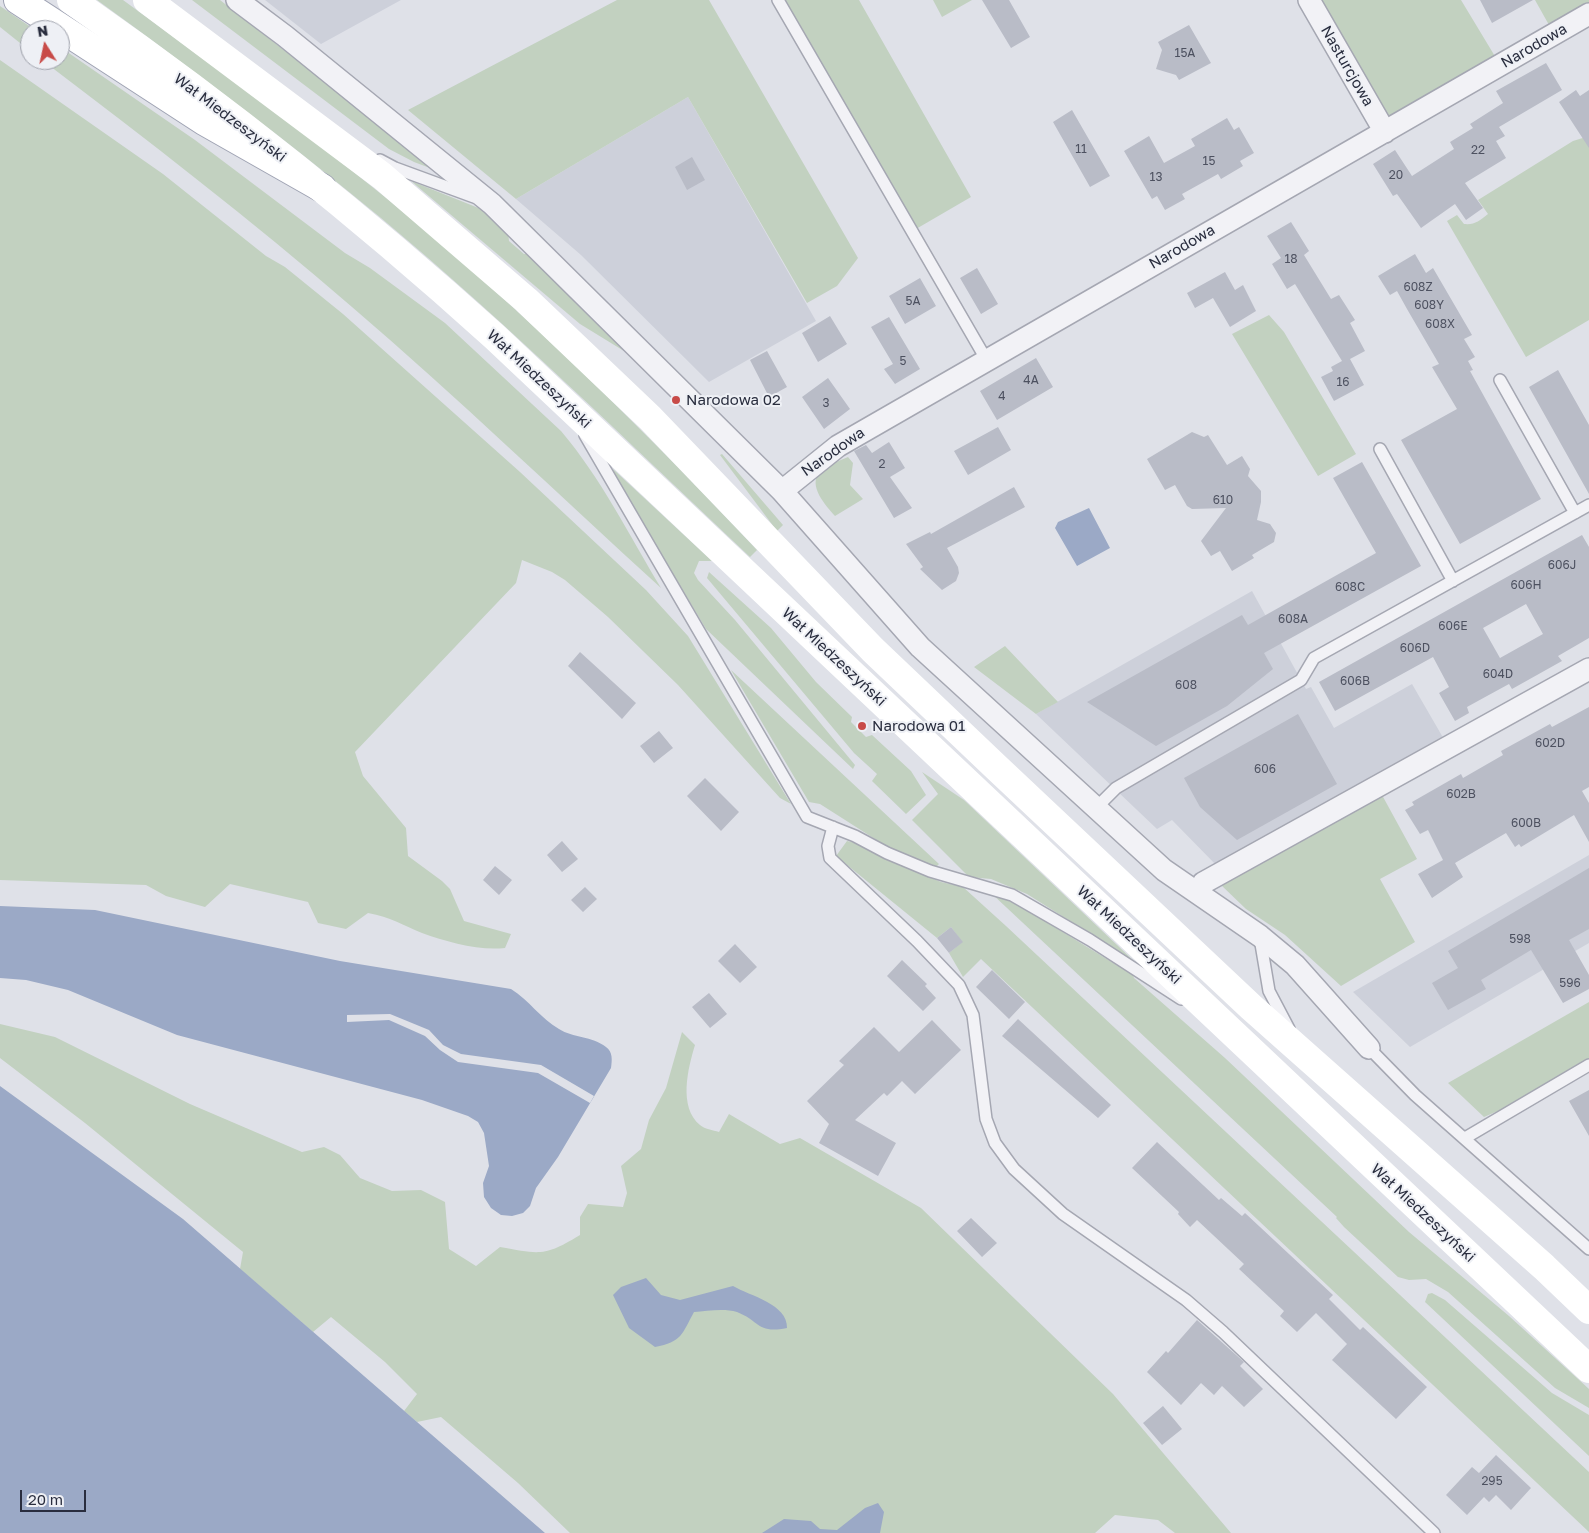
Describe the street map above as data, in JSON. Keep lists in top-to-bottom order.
{
  "streets": {
    "main road": ["Wał Miedzeszyński"],
    "street": ["Narodowa", "Nasturcjowa"]
  },
  "crossings": [
    ["Narodowa", "Nasturcjowa"]
  ],
  "places": ["Narodowa 02", "Narodowa 01"],
  "house_numbers": [
    "15A",
    "11",
    "22",
    "15",
    "20",
    "13",
    "18",
    "608Z",
    "5A",
    "608Y",
    "608X",
    "5",
    "4A",
    "16",
    "4",
    "3",
    "2",
    "610",
    "606J",
    "606H",
    "608C",
    "608A",
    "606E",
    "606D",
    "604D",
    "606B",
    "608",
    "602D",
    "606",
    "602B",
    "600B",
    "598",
    "596",
    "295"
  ],
  "scale_bar": "20 m",
  "north": "top"
}
